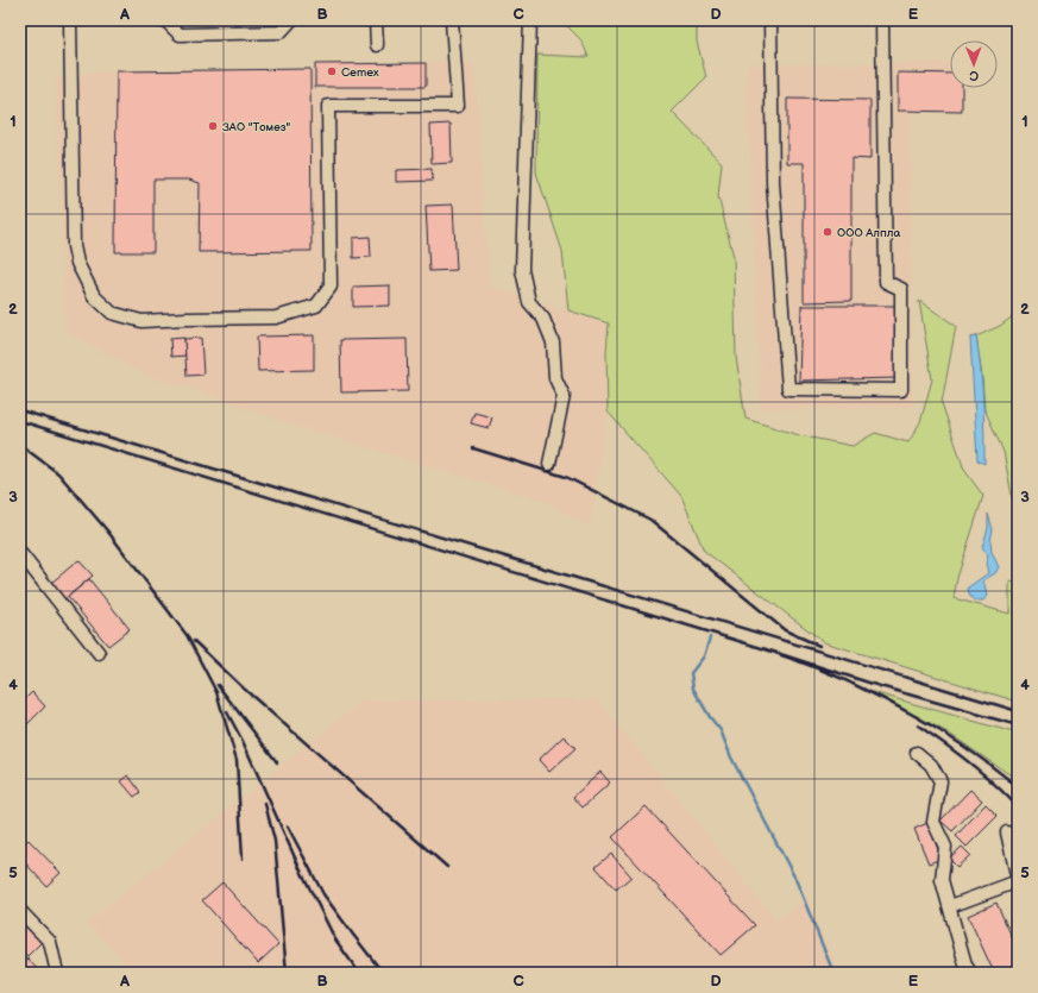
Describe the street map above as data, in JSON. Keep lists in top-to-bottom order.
{
  "places": ["Cemex", "ЗАО \"Томез\"", "ООО Алпла"],
  "north": "bottom",
  "grid": {
    "columns": [
      "A",
      "B",
      "C",
      "D",
      "E"
    ],
    "rows": [
      "1",
      "2",
      "3",
      "4",
      "5"
    ]
  }
}
